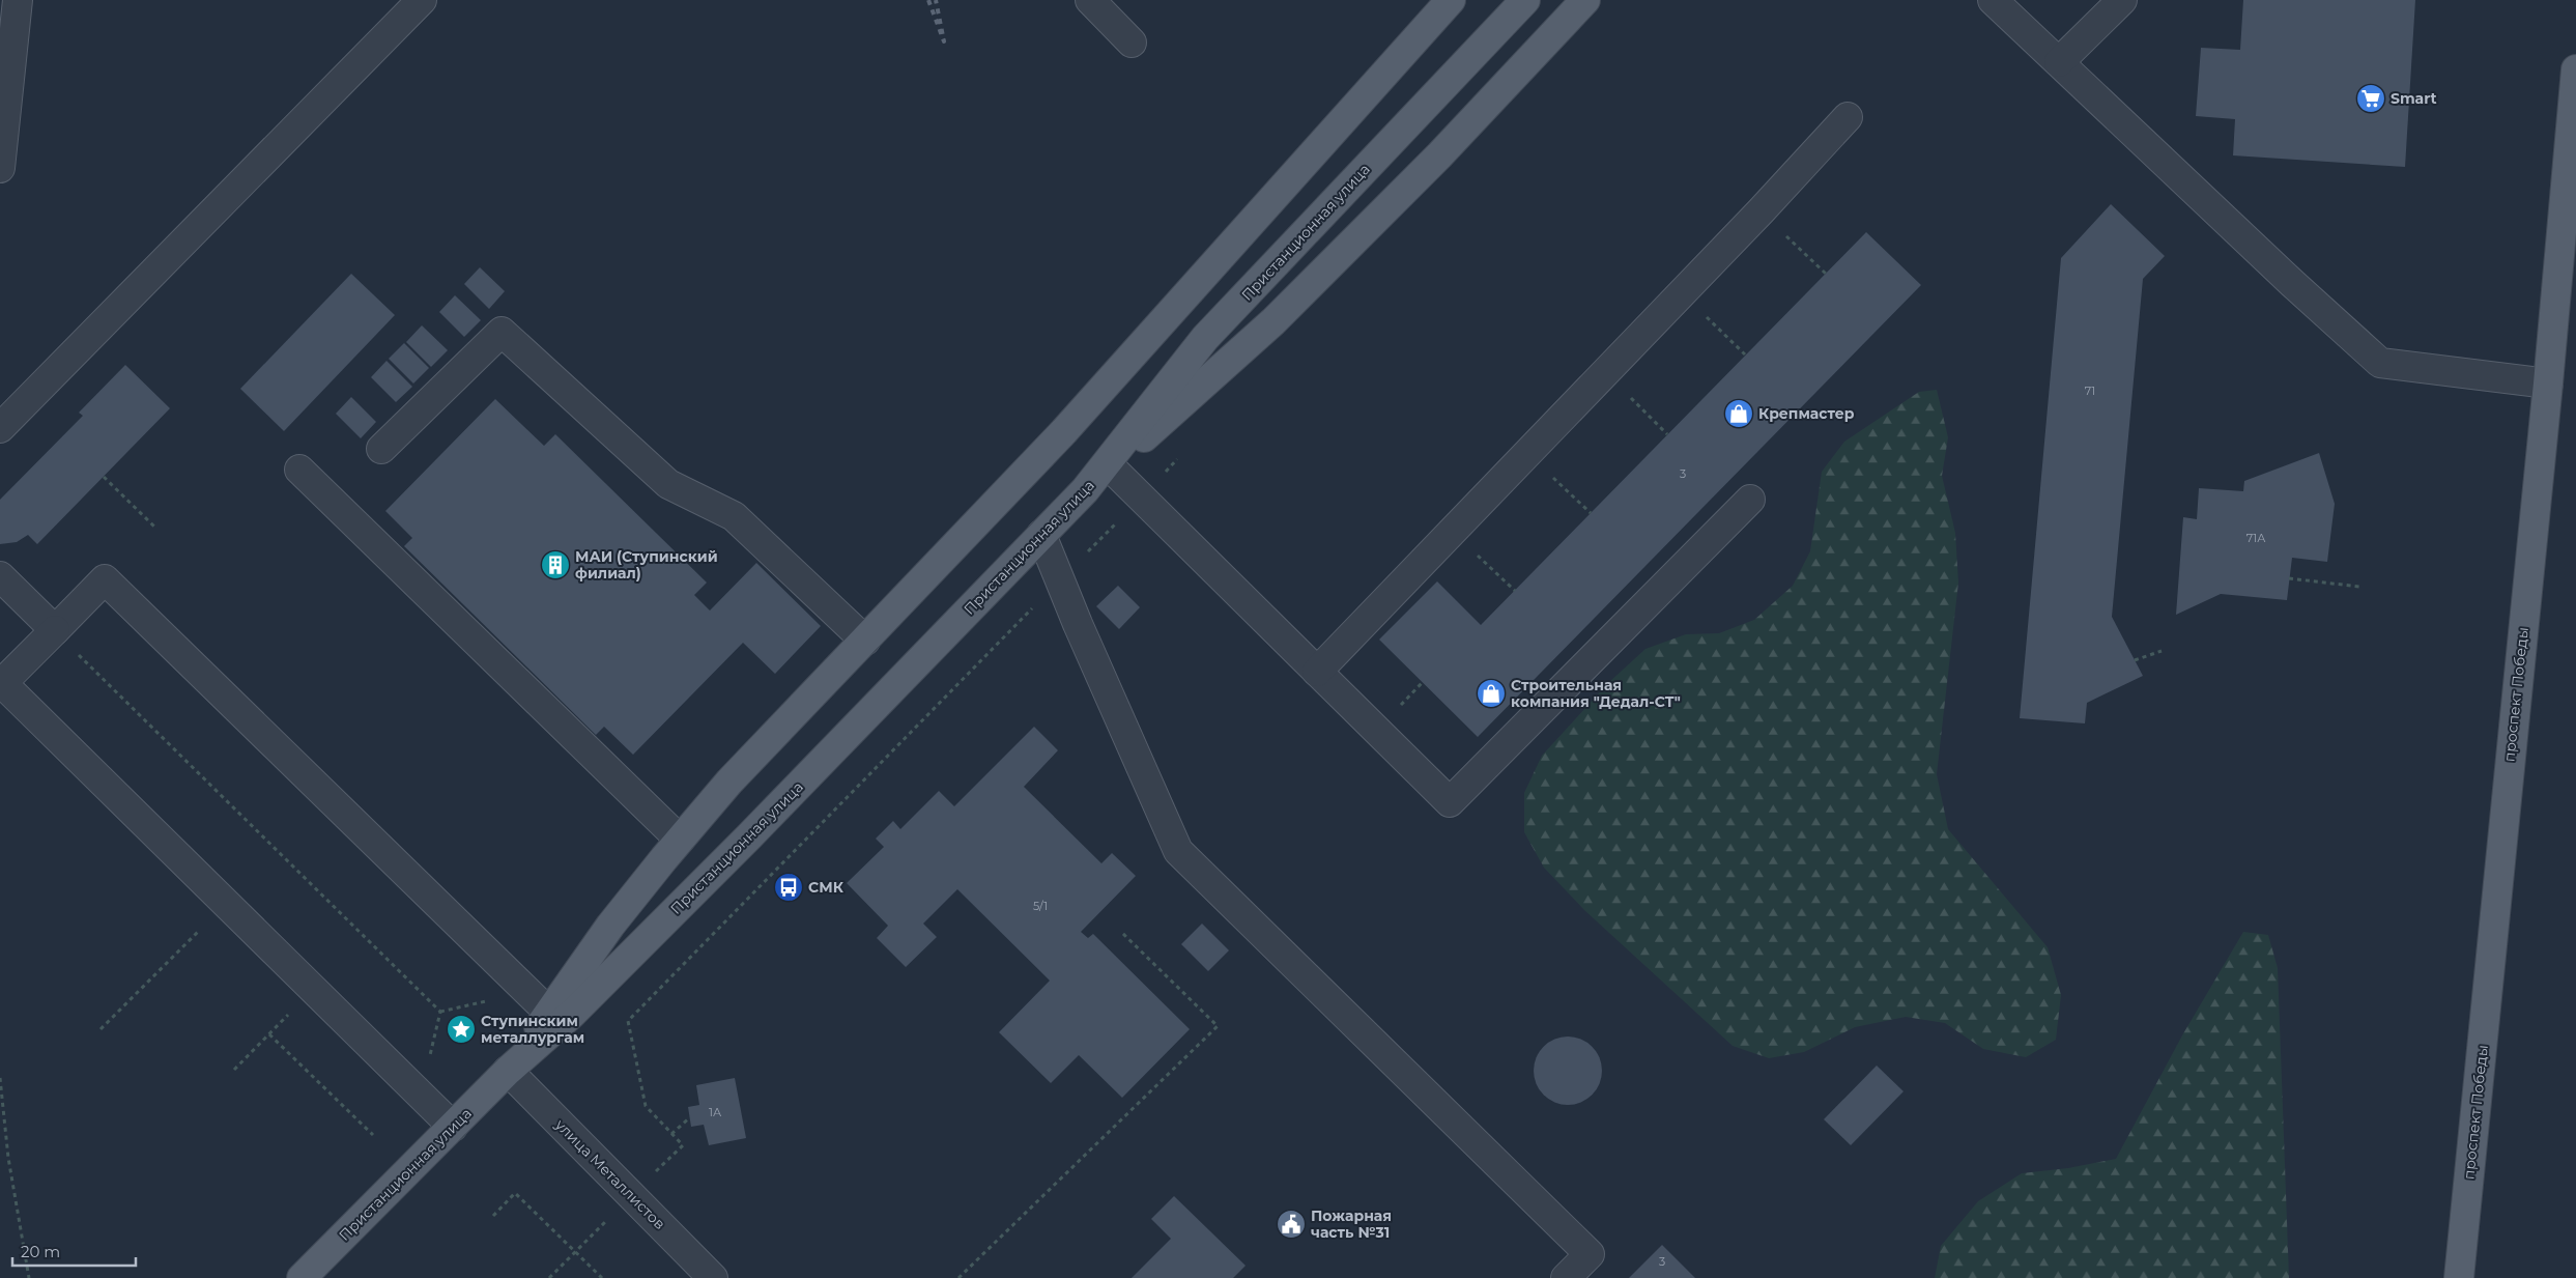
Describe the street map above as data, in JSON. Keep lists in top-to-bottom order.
{
  "streets": {
    "main road": ["Пристанционная улица", "проспект Победы"],
    "street": ["улица Металлистов"]
  },
  "crossings": [
    ["Пристанционная улица", "улица Металлистов"]
  ],
  "places": {
    "supermarket": ["Smart"],
    "shop": ["Крепмастер", "Строительная компания \"Дедал-СТ\""],
    "building": ["МАИ (Ступинский филиал)"],
    "bus stop": ["СМК"],
    "place": ["Ступинским металлургам"],
    "public building": ["Пожарная часть №31"]
  },
  "house_numbers": [
    "71",
    "3",
    "71А",
    "5/1",
    "1А",
    "3"
  ],
  "scale_bar": "20 m"
}
